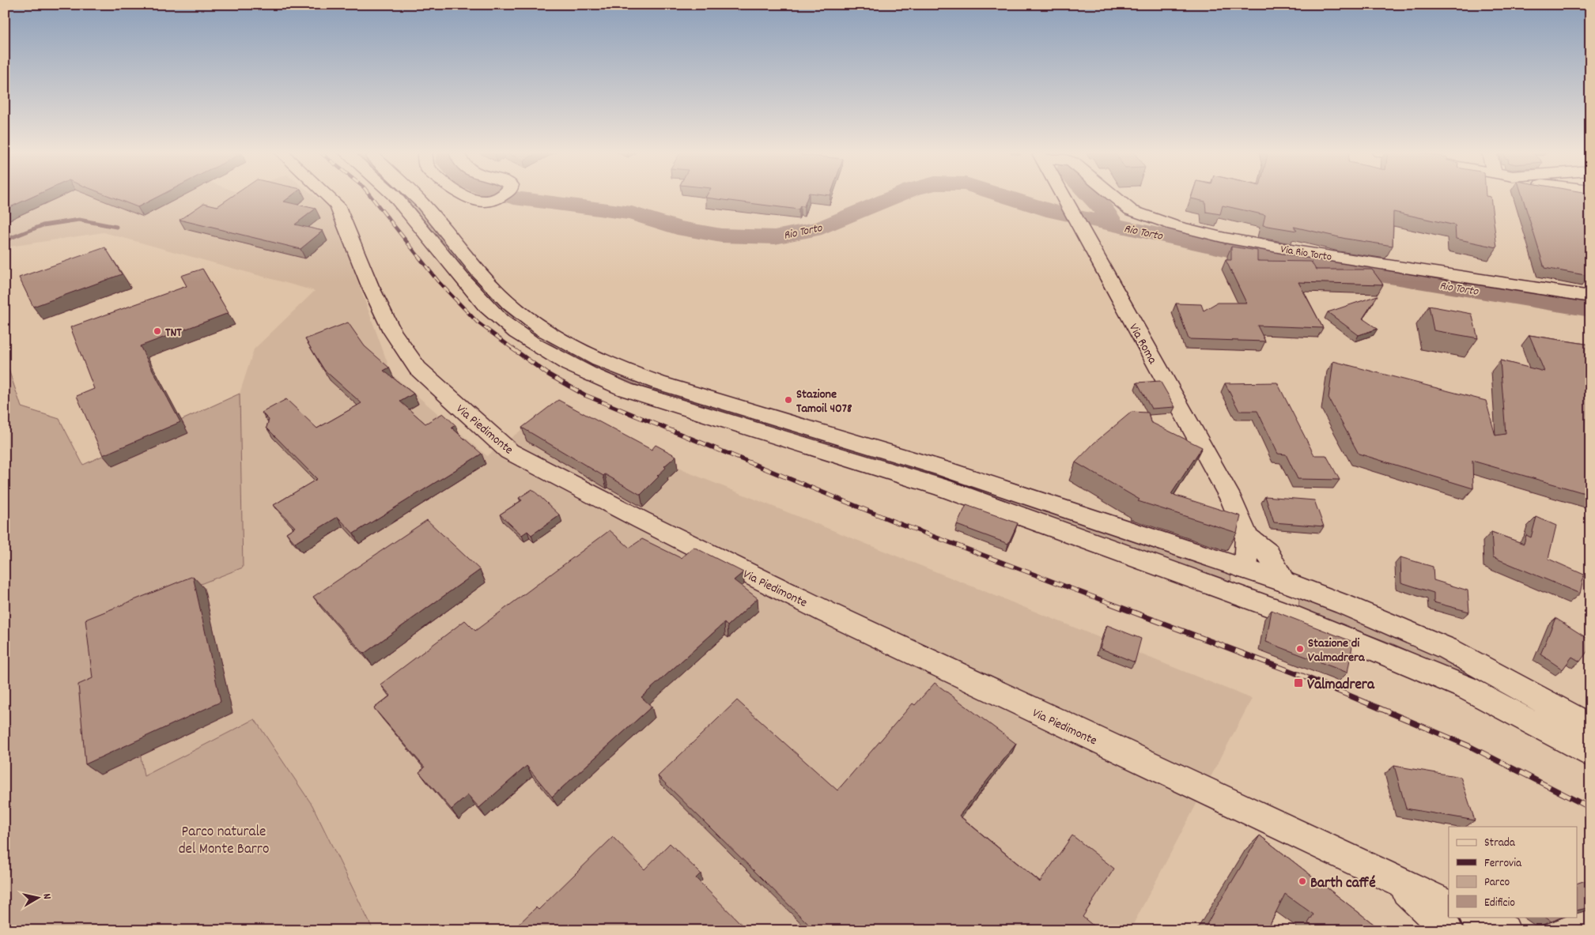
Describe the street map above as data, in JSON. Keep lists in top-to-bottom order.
{
  "streets": {
    "street": ["Via Rio Torto", "Via Roma", "Via Piedimonte"]
  },
  "water": ["Rio Torto"],
  "parks": ["Parco naturale del Monte Barro"],
  "places": {
    "other": [
      "TNT",
      "Stazione Tamoil 4078",
      "Stazione di Valmadrera",
      "Barth caffé"
    ],
    "transit": ["Valmadrera"]
  },
  "legend": [
    "Strada",
    "Ferrovia",
    "Parco",
    "Edificio"
  ],
  "north": "right"
}
